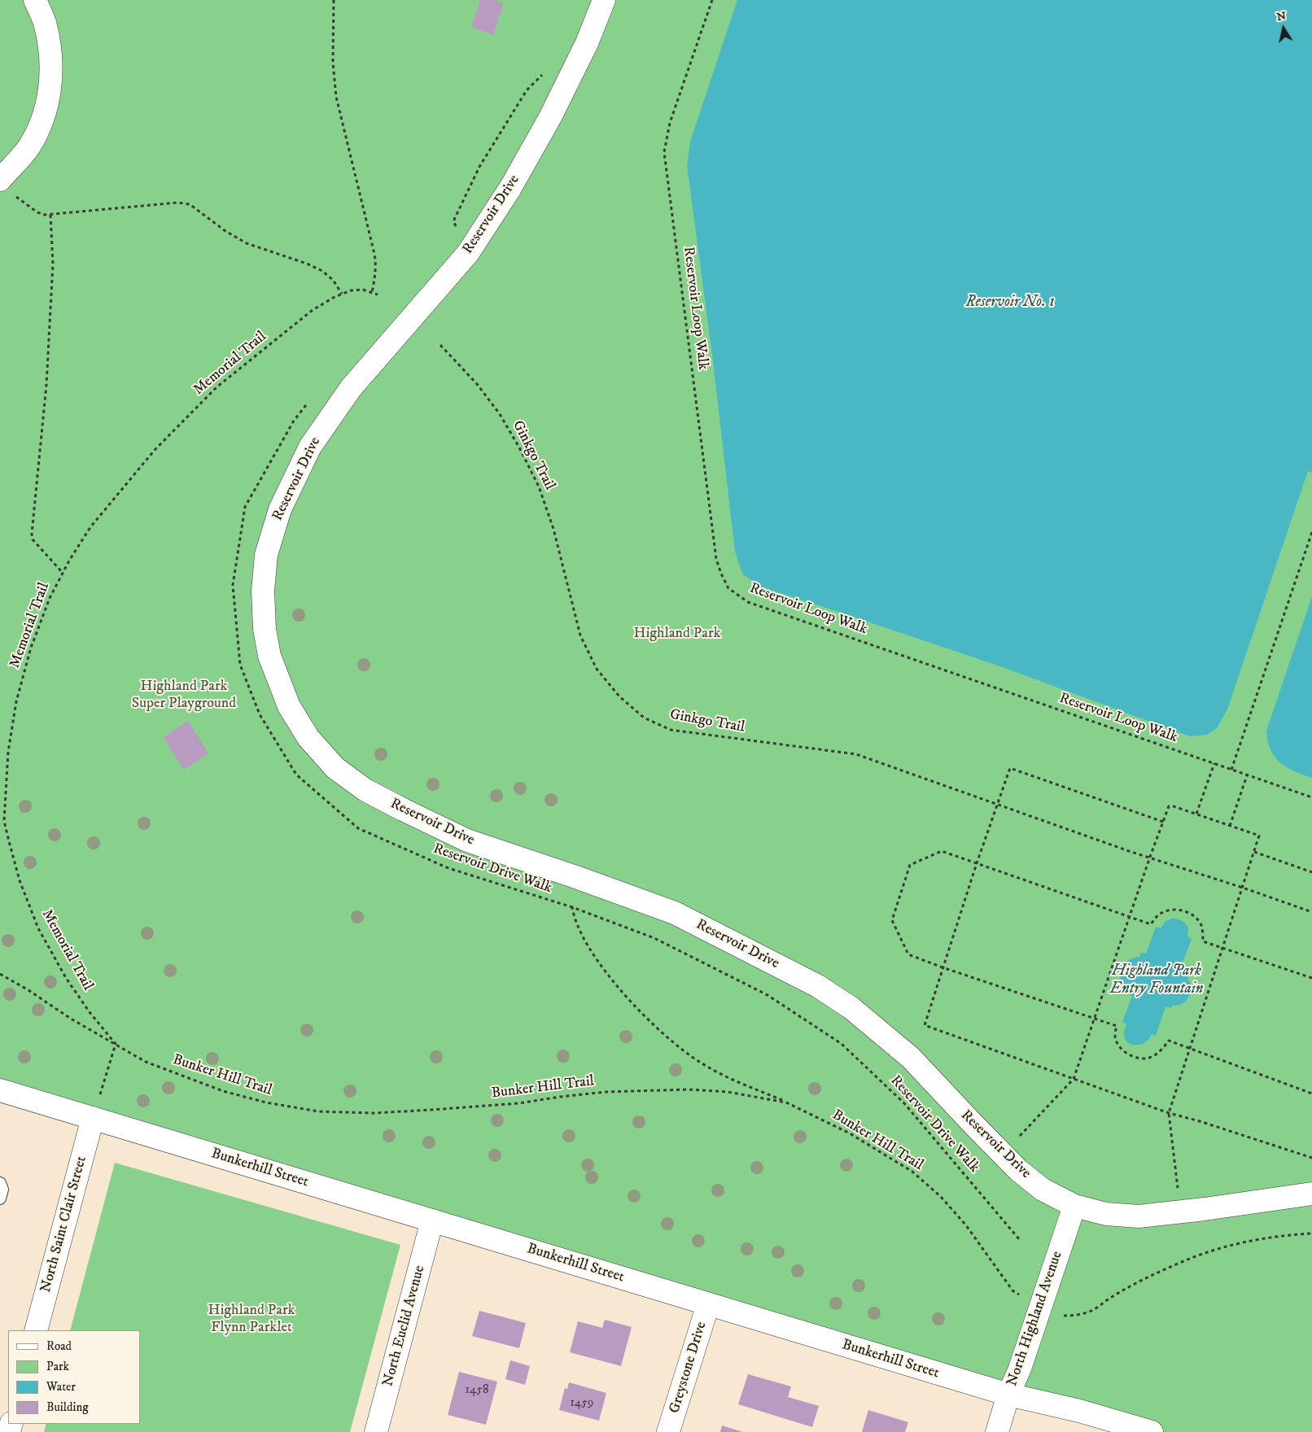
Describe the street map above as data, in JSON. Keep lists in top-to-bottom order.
{
  "streets": {
    "street": [
      "Reservoir Drive",
      "Bunkerhill Street",
      "North Saint Clair Street",
      "North Highland Avenue",
      "North Euclid Avenue",
      "Greystone Drive"
    ],
    "path": [
      "Reservoir Loop Walk",
      "Memorial Trail",
      "Ginkgo Trail",
      "Reservoir Drive Walk",
      "Bunker Hill Trail"
    ]
  },
  "crossings": [
    ["Reservoir Drive", "North Highland Avenue"],
    ["Memorial Trail", "Bunker Hill Trail"],
    ["Bunker Hill Trail", "North Highland Avenue"],
    ["Bunkerhill Street", "North Saint Clair Street"],
    ["Bunkerhill Street", "North Highland Avenue"],
    ["Bunkerhill Street", "North Euclid Avenue"],
    ["Bunkerhill Street", "Greystone Drive"]
  ],
  "water": ["Reservoir No. 1", "Highland Park Entry Fountain"],
  "parks": ["Highland Park", "Highland Park Super Playground", "Highland Park Flynn Parklet"],
  "house_numbers": ["1458", "1459"],
  "legend": [
    "Road",
    "Park",
    "Water",
    "Building"
  ],
  "north": "top"
}
